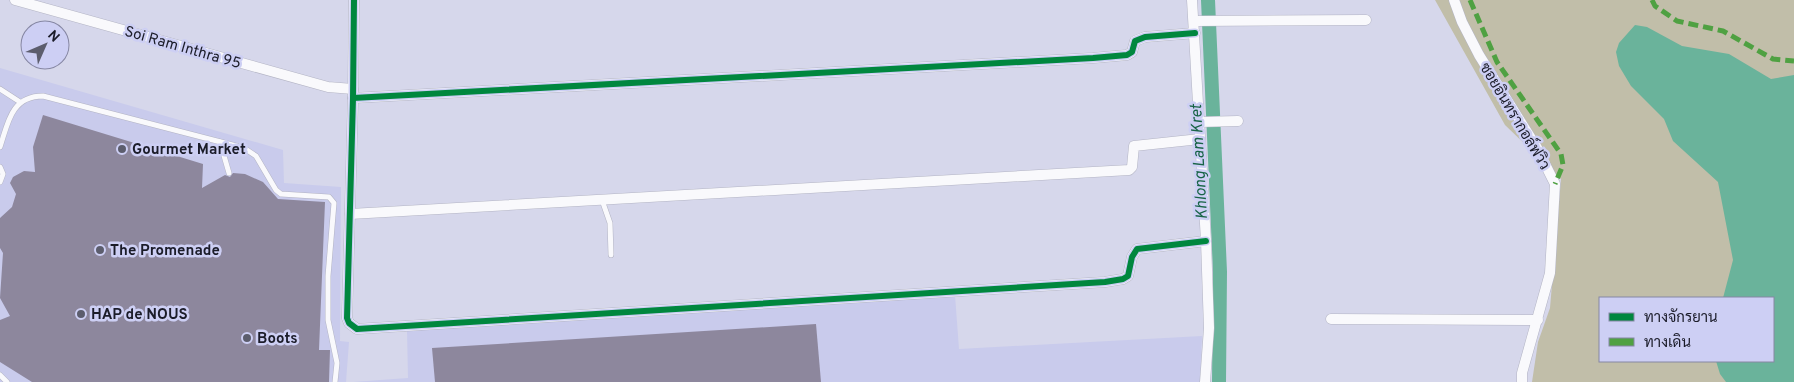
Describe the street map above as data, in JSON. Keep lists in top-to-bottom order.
{
  "streets": {
    "street": ["Soi Ram Inthra 95", "ซอยอินทรากอล์ฟวิว"]
  },
  "water": ["Khlong Lam Kret"],
  "places": [
    "Gourmet Market",
    "The Promenade",
    "HAP de NOUS",
    "Boots"
  ],
  "legend": ["ทางจักรยาน", "ทางเดิน"],
  "north": "top right"
}
